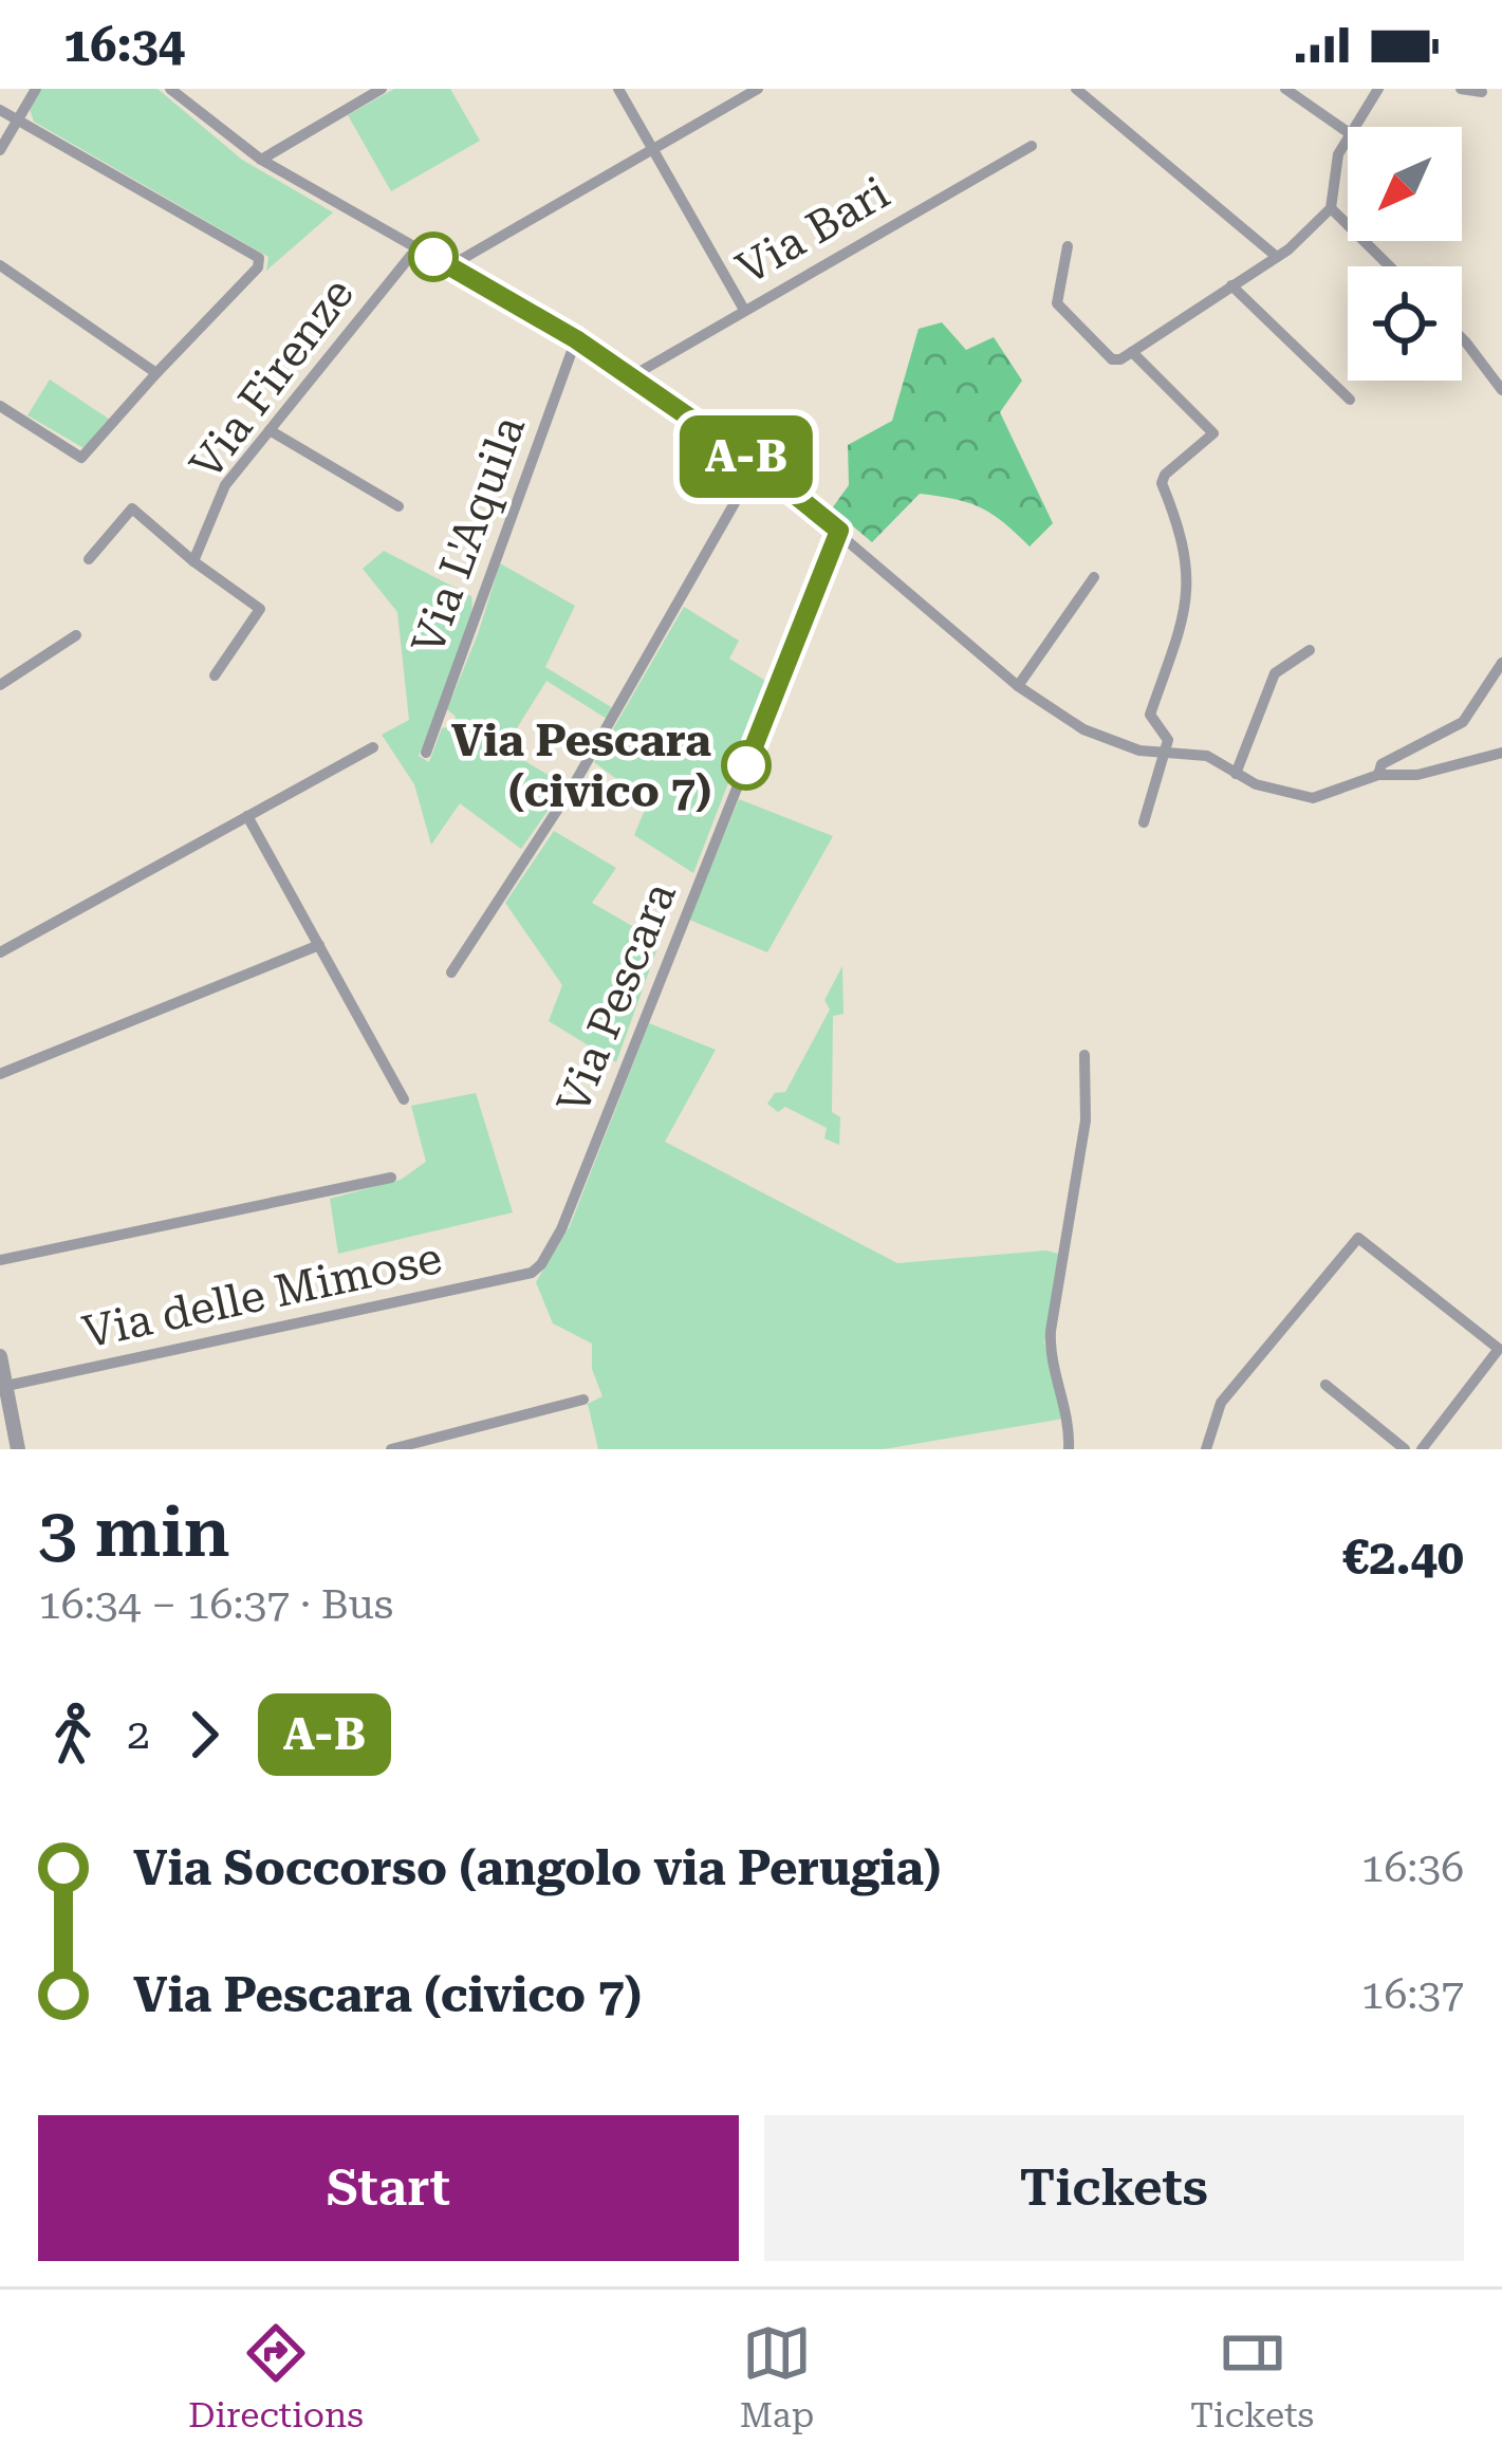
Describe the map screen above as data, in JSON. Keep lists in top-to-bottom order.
{
  "streets": {
    "street": [
      "Via Bari",
      "Via Firenze",
      "Via L'Aquila",
      "Via Pescara",
      "Via delle Mimose"
    ]
  },
  "crossings": [
    ["Via Pescara", "Via delle Mimose"]
  ],
  "places": ["Via Pescara (civico 7)"],
  "lines": ["bus line A-B"],
  "north": "bottom left",
  "page": {
    "status": "16:34",
    "on_map": "A-B",
    "heading": ["3 min", "16:34 – 16:37 · Bus", "€2.40"],
    "legs": ["2", "A-B"],
    "list": [
      {
        "name": "Via Soccorso (angolo via Perugia)",
        "value": "16:36"
      },
      {
        "name": "Via Pescara (civico 7)",
        "value": "16:37"
      }
    ],
    "buttons": ["Start", "Tickets"],
    "tabs": ["Directions", "Map", "Tickets"]
  }
}
